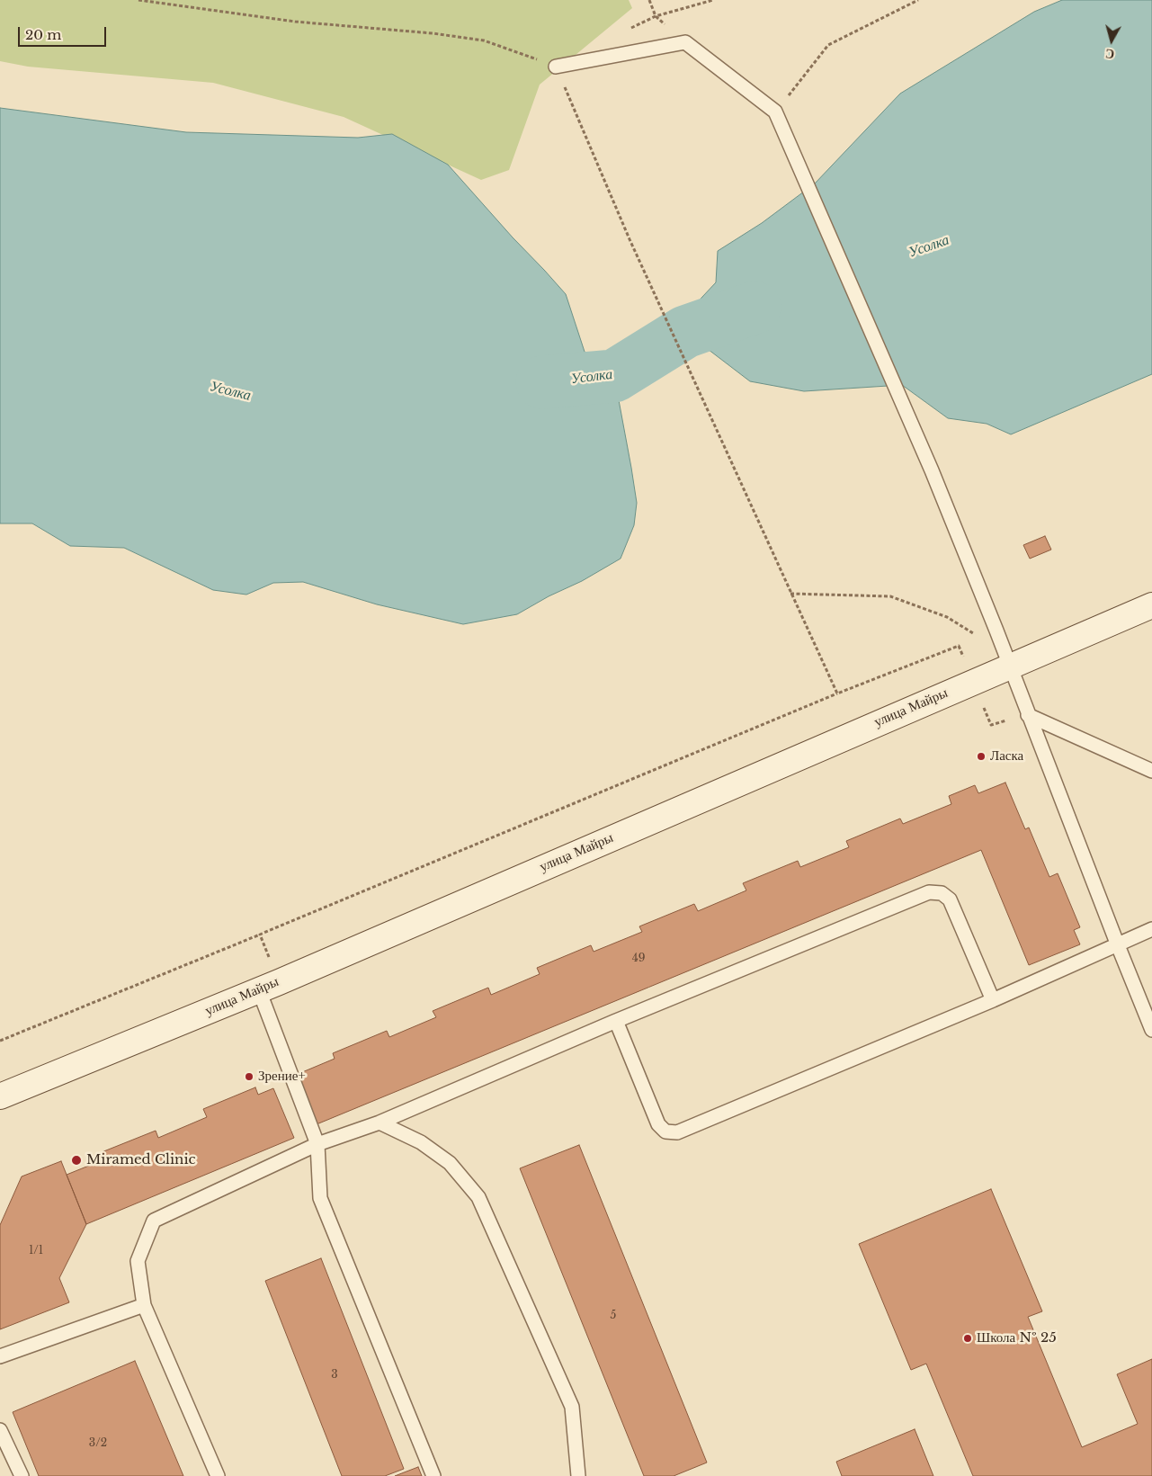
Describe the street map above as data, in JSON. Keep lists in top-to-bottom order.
{
  "streets": {
    "street": ["улица Майры"]
  },
  "water": ["Усолка"],
  "places": [
    "Ласка",
    "Зрение+",
    "Miramed Clinic",
    "Школа № 25"
  ],
  "house_numbers": [
    "49",
    "1/1",
    "5",
    "3",
    "3/2"
  ],
  "scale_bar": "20 m",
  "north": "bottom"
}
